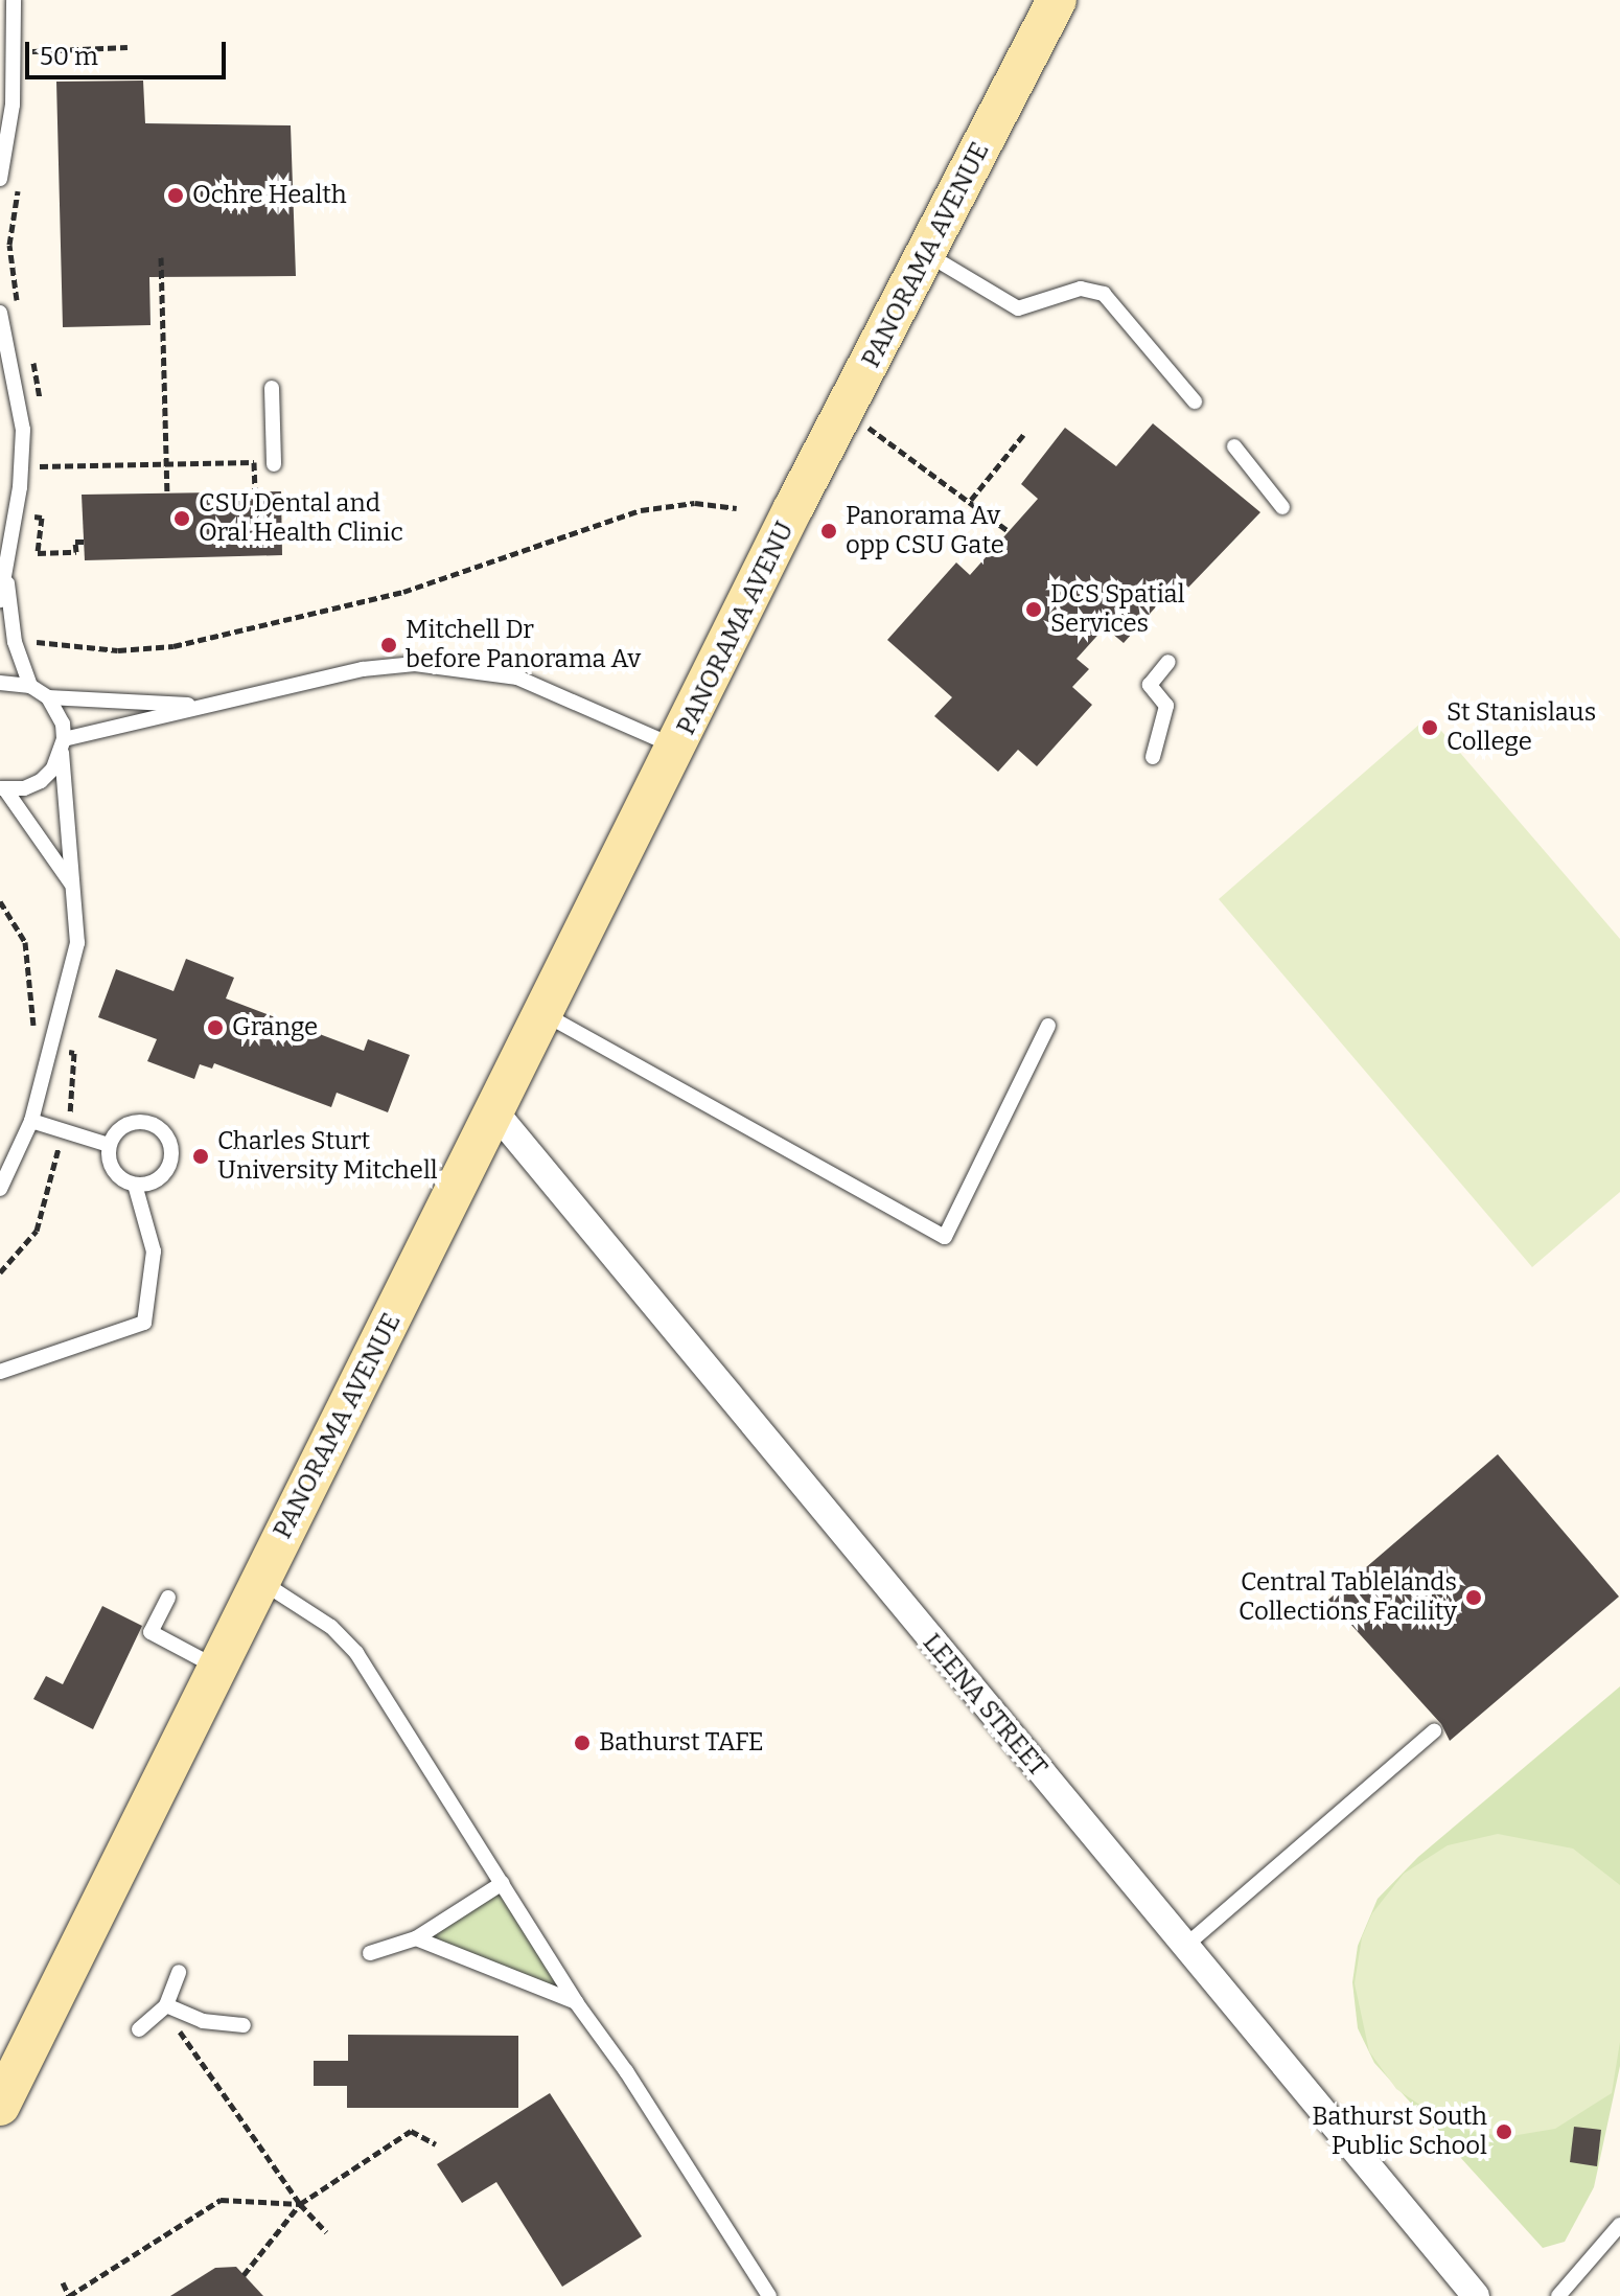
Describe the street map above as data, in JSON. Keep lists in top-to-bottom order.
{
  "streets": {
    "street": ["PANORAMA AVENUE", "PANORAMA AVENU", "LEENA STREET"]
  },
  "crossings": [
    ["PANORAMA AVENUE", "PANORAMA AVENU"],
    ["PANORAMA AVENUE", "LEENA STREET"]
  ],
  "places": [
    "Ochre Health",
    "CSU Dental and Oral Health Clinic",
    "Panorama Av opp CSU Gate",
    "DCS Spatial Services",
    "Mitchell Dr before Panorama Av",
    "St Stanislaus College",
    "Grange",
    "Charles Sturt University Mitchell",
    "Central Tablelands Collections Facility",
    "Bathurst TAFE",
    "Bathurst South Public School"
  ],
  "scale_bar": "50 m"
}
